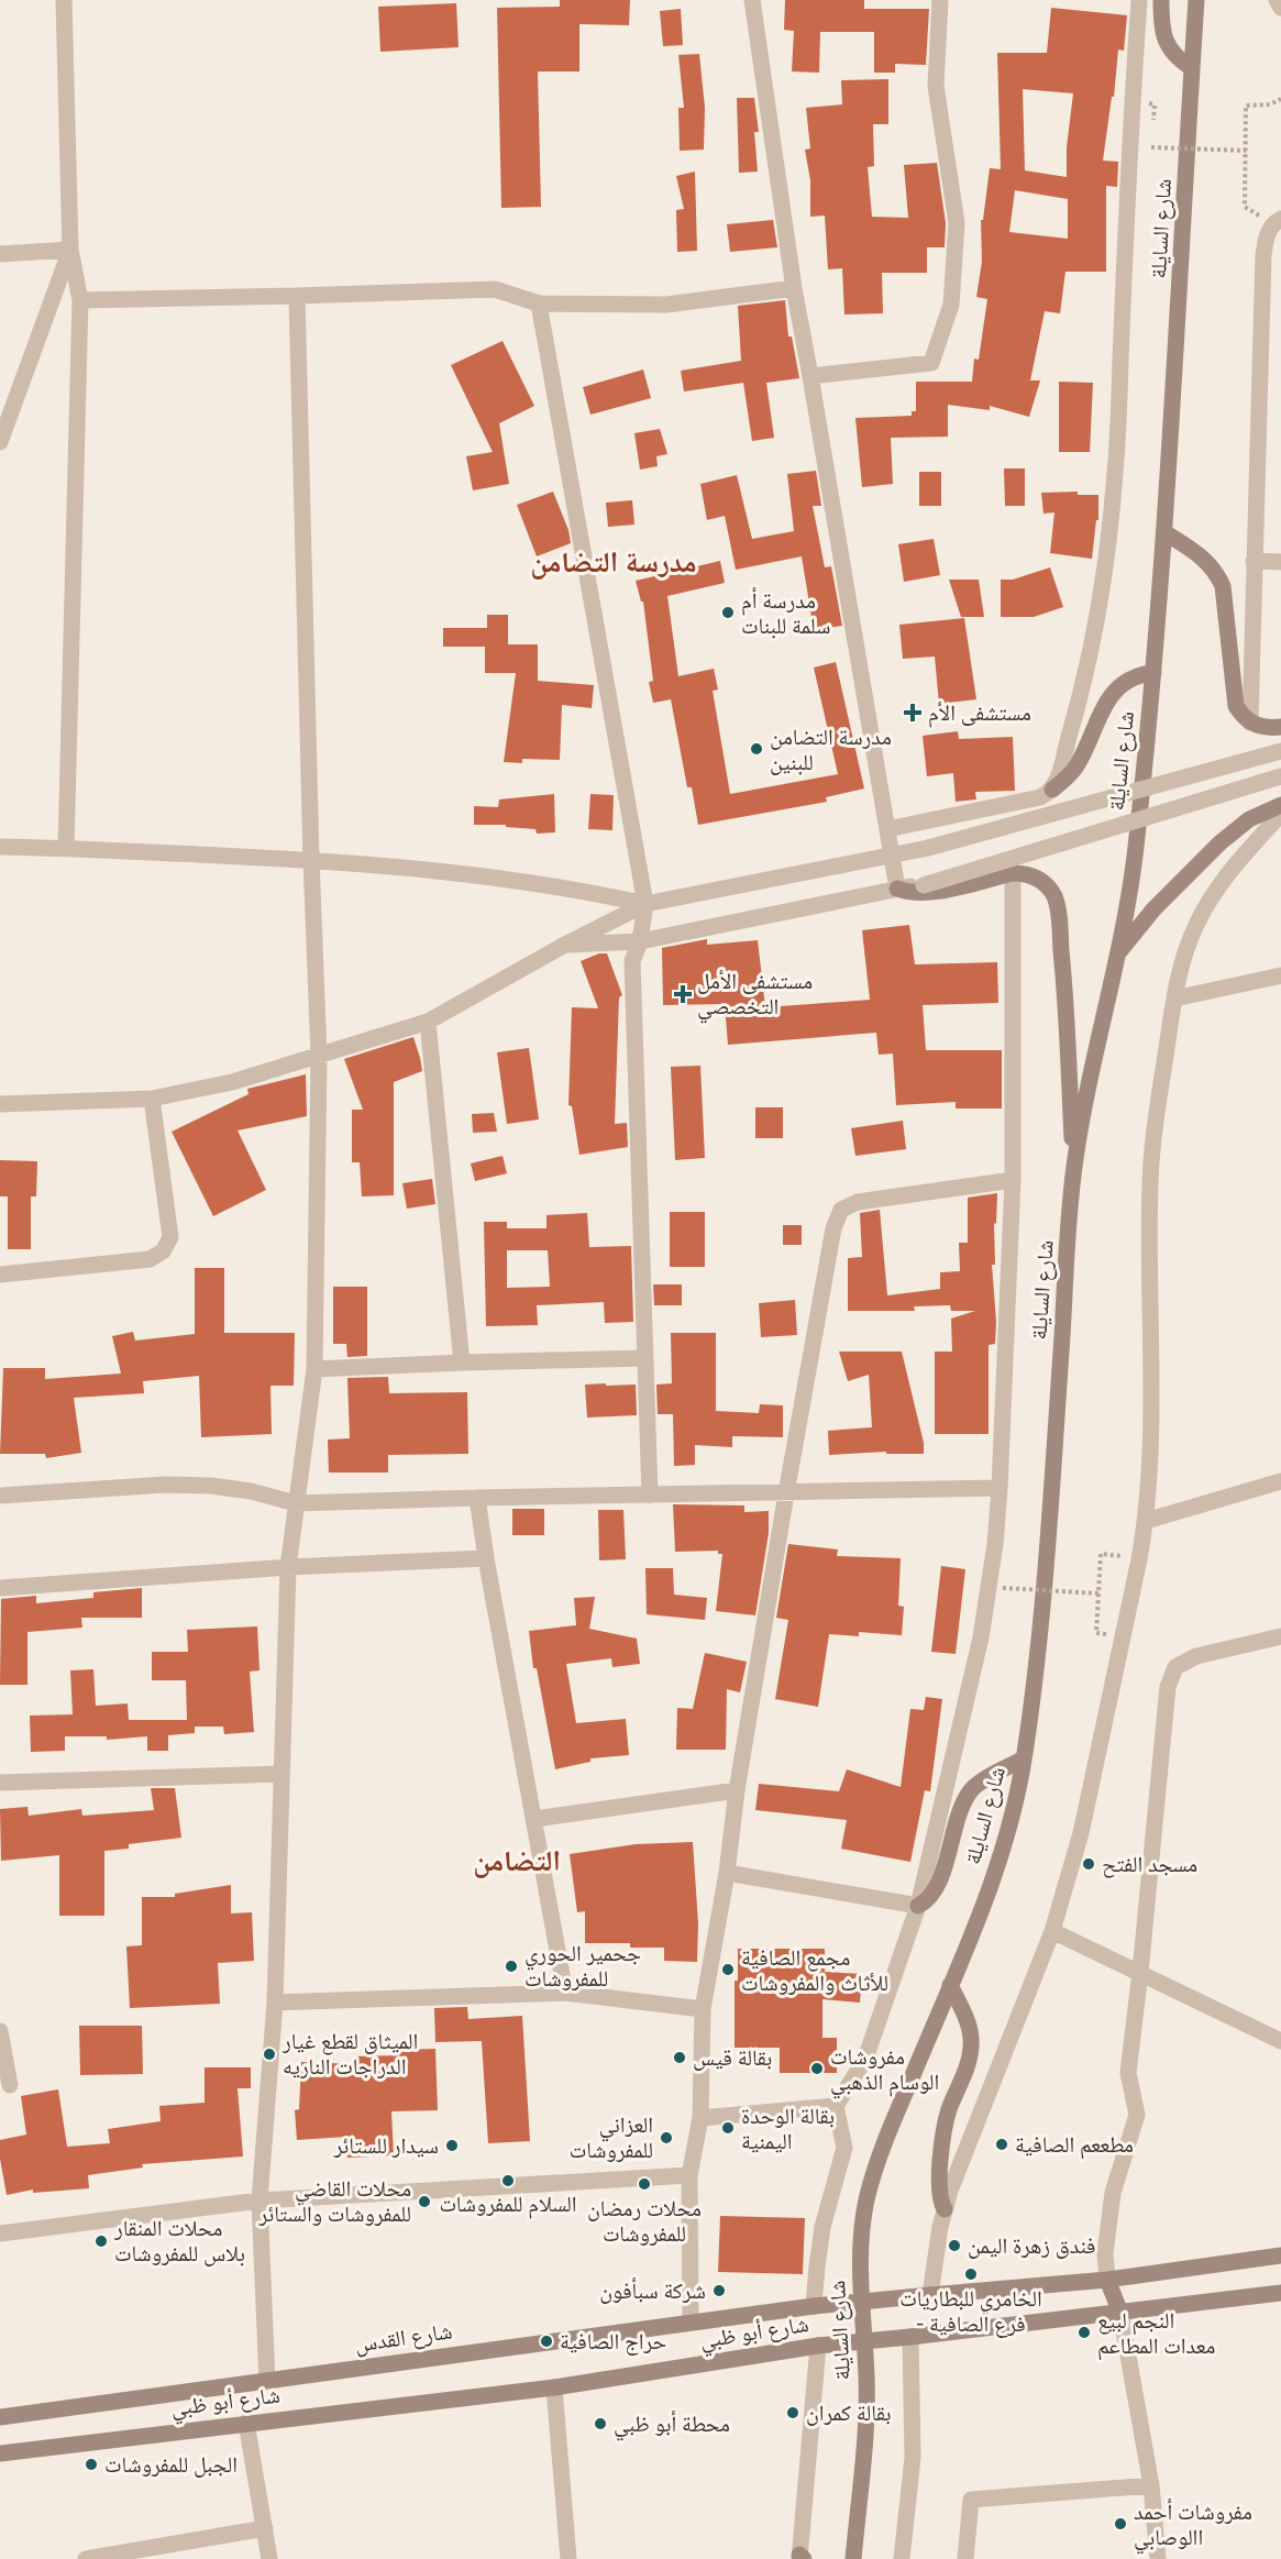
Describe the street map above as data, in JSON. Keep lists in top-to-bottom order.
{
  "streets": {
    "main road": ["شارع السايلة", "شارع أبو ظبي", "شارع القدس"]
  },
  "crossings": [
    ["شارع أبو ظبي", "شارع القدس"]
  ],
  "districts": ["مدرسة التضامن", "التضامن"],
  "places": {
    "other": [
      "مدرسة أم سلمة للبنات",
      "مدرسة التضامن للبنين",
      "مسجد الفتح",
      "جحمير الحوري للمفروشات",
      "مجمع الصافية للأثاث والمفروشات",
      "الميثاق لقطع غيار الدراجات الناريه",
      "بقالة قيس",
      "مفروشات الوسام الذهبي",
      "بقالة الوحدة اليمنية",
      "العزاني للمفروشات",
      "مطععم الصافية",
      "سيدار للستائر",
      "السلام للمفروشات",
      "محلات رمضان للمفروشات",
      "محلات القاضي للمفروشات والستائر",
      "محلات المنقار بلاس للمفروشات",
      "فندق زهرة اليمن",
      "الخامري للبطاريات - فرع الصافية",
      "شركة سبأفون",
      "النجم لبيع معدات المطاعم",
      "حراج الصافية",
      "بقالة كمران",
      "محطة أبو ظبي",
      "الجبل للمفروشات",
      "مفروشات أحمد االوصابي"
    ],
    "health": ["مستشفى الأم", "مستشفى الأمل التخصصي"]
  }
}
